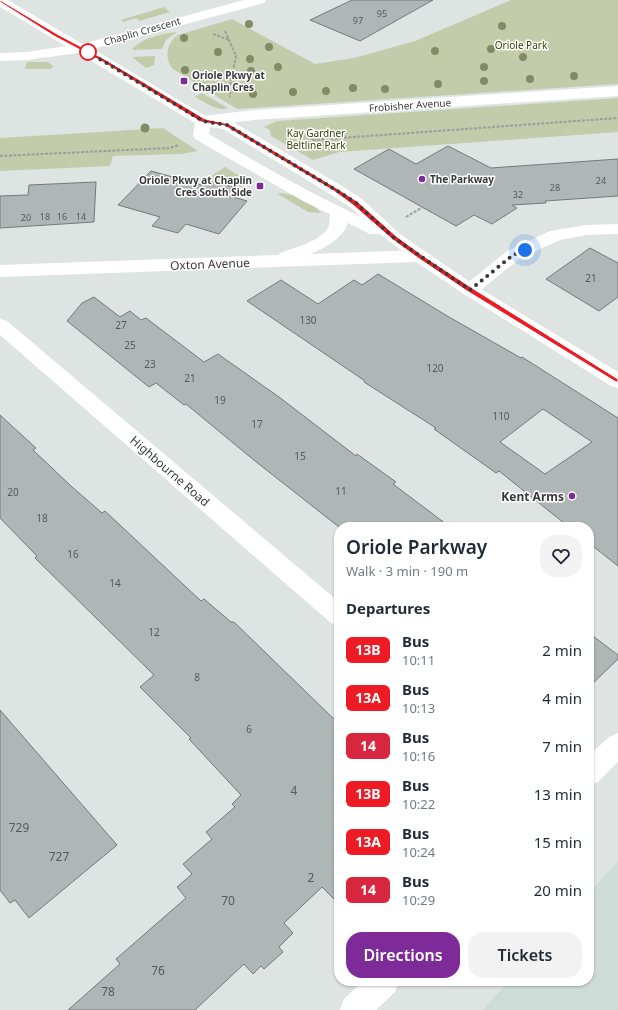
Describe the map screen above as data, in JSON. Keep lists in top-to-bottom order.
{
  "streets": {
    "street": [
      "Chaplin Crescent",
      "Frobisher Avenue",
      "Oxton Avenue",
      "Highbourne Road"
    ]
  },
  "parks": ["Oriole Park", "Kay Gardner Beltline Park"],
  "places": {
    "transit": ["Oriole Pkwy at Chaplin Cres", "Oriole Pkwy at Chaplin Cres South Side"],
    "other": ["The Parkway", "Kent Arms"]
  },
  "lines": ["bus line 13B"],
  "house_numbers": [
    "95",
    "97",
    "24",
    "28",
    "32",
    "18",
    "16",
    "14",
    "20",
    "21",
    "130",
    "27",
    "25",
    "23",
    "120",
    "21",
    "19",
    "110",
    "17",
    "15",
    "11",
    "20",
    "18",
    "16",
    "14",
    "12",
    "8",
    "6",
    "4",
    "729",
    "727",
    "2",
    "70",
    "76",
    "78"
  ],
  "page": {
    "heading": [
      ["Oriole Parkway", "Walk · 3 min · 190 m"],
      "Departures"
    ],
    "list": [
      {
        "mark": "13B",
        "name": "Bus",
        "note": "10:11",
        "value": "2 min"
      },
      {
        "mark": "13A",
        "name": "Bus",
        "note": "10:13",
        "value": "4 min"
      },
      {
        "mark": "14",
        "name": "Bus",
        "note": "10:16",
        "value": "7 min"
      },
      {
        "mark": "13B",
        "name": "Bus",
        "note": "10:22",
        "value": "13 min"
      },
      {
        "mark": "13A",
        "name": "Bus",
        "note": "10:24",
        "value": "15 min"
      },
      {
        "mark": "14",
        "name": "Bus",
        "note": "10:29",
        "value": "20 min"
      }
    ],
    "buttons": ["Directions", "Tickets"]
  }
}
